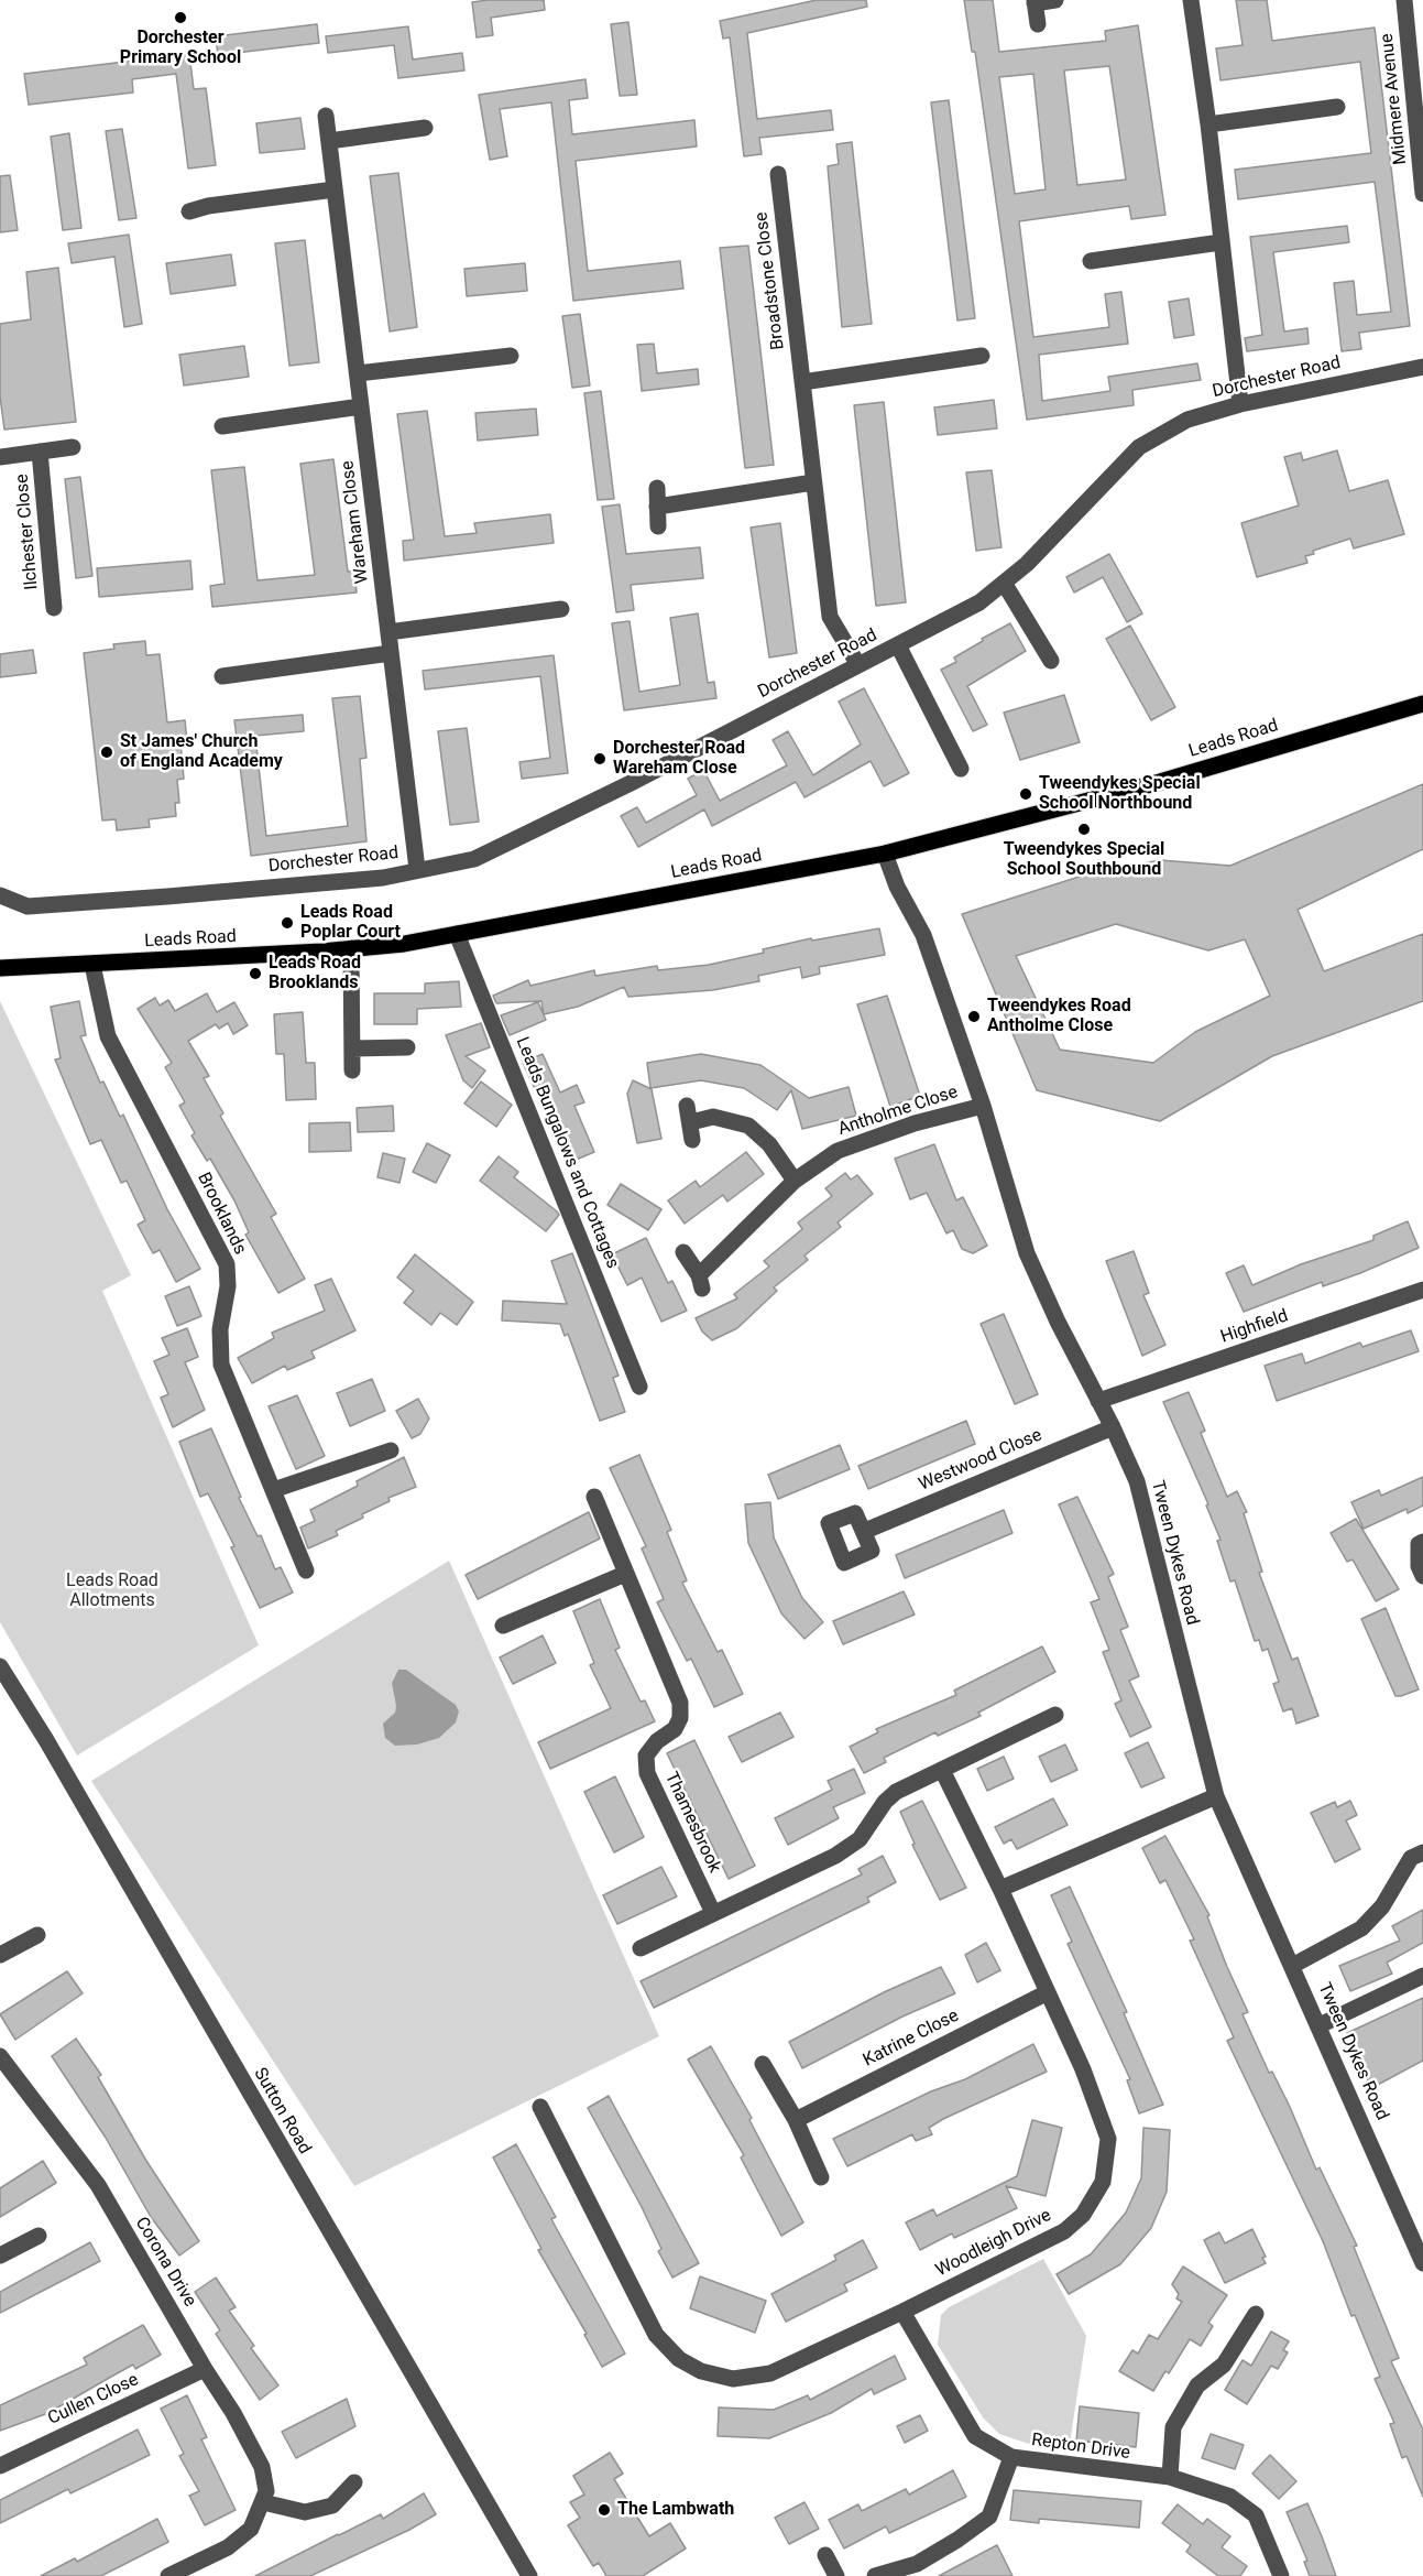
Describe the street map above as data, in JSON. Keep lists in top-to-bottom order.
{
  "streets": {
    "main road": ["Leads Road"],
    "street": [
      "Midmere Avenue",
      "Broadstone Close",
      "Dorchester Road",
      "Wareham Close",
      "Ilchester Close",
      "Antholme Close",
      "Leads Bungalows and Cottages",
      "Brooklands",
      "Highfield",
      "Westwood Close",
      "Tween Dykes Road",
      "Thamesbrook",
      "Katrine Close",
      "Sutton Road",
      "Woodleigh Drive",
      "Corona Drive",
      "Cullen Close",
      "Repton Drive"
    ]
  },
  "crossings": [
    ["Broadstone Close", "Dorchester Road"],
    ["Dorchester Road", "Wareham Close"],
    ["Leads Road", "Leads Bungalows and Cottages"],
    ["Leads Road", "Brooklands"],
    ["Leads Road", "Tween Dykes Road"],
    ["Antholme Close", "Tween Dykes Road"],
    ["Highfield", "Tween Dykes Road"],
    ["Westwood Close", "Tween Dykes Road"],
    ["Katrine Close", "Woodleigh Drive"],
    ["Woodleigh Drive", "Repton Drive"],
    ["Corona Drive", "Cullen Close"]
  ],
  "parks": ["Leads Road Allotments"],
  "places": [
    "Dorchester Primary School",
    "St James' Church of England Academy",
    "Dorchester Road Wareham Close",
    "Tweendykes Special School Northbound",
    "Tweendykes Special School Southbound",
    "Leads Road Poplar Court",
    "Leads Road Brooklands",
    "Tweendykes Road Antholme Close",
    "The Lambwath"
  ]
}
